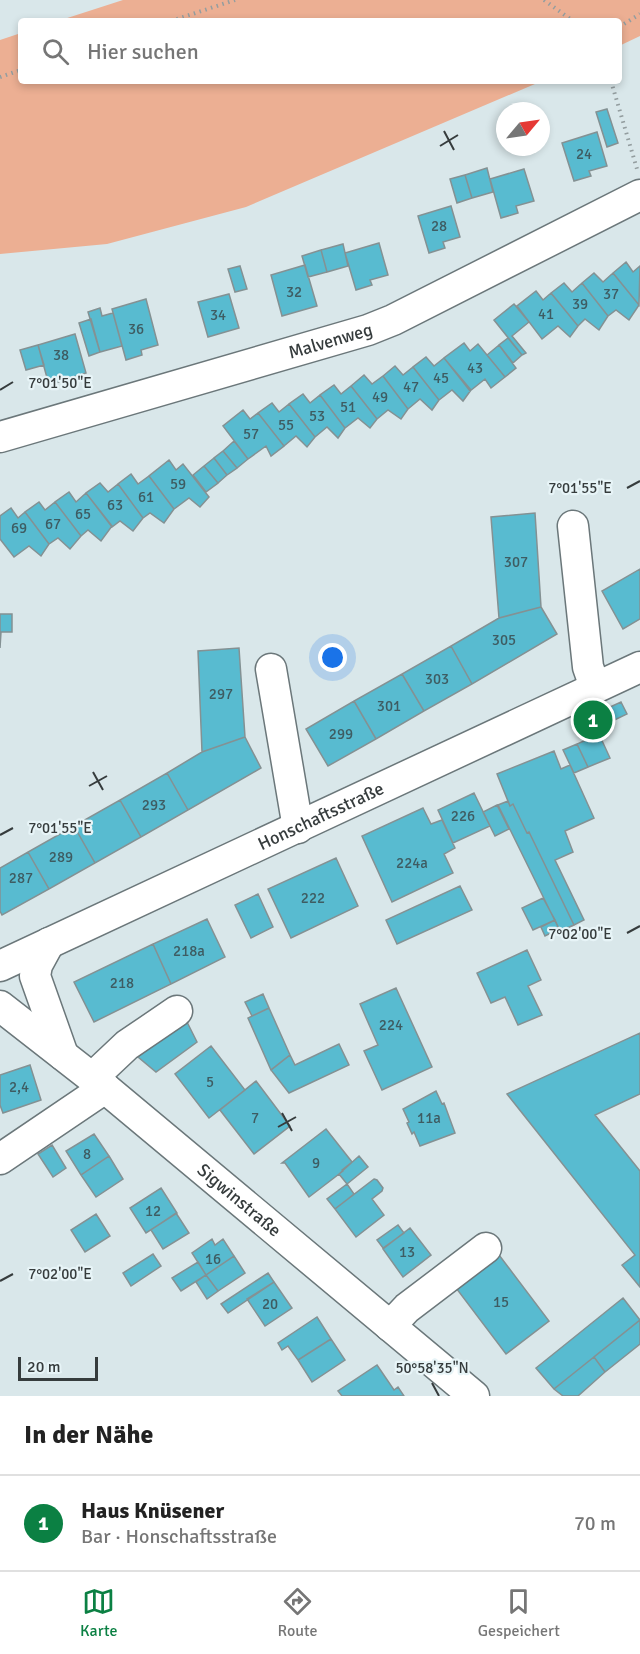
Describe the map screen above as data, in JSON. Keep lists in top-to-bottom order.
{
  "streets": {
    "street": ["Malvenweg", "Honschaftsstraße", "Sigwinstraße"]
  },
  "house_numbers": [
    "24",
    "28",
    "32",
    "37",
    "39",
    "41",
    "34",
    "36",
    "38",
    "43",
    "45",
    "47",
    "49",
    "51",
    "53",
    "55",
    "57",
    "59",
    "61",
    "63",
    "65",
    "67",
    "69",
    "307",
    "305",
    "303",
    "297",
    "301",
    "299",
    "293",
    "226",
    "289",
    "224a",
    "287",
    "222",
    "218a",
    "218",
    "224",
    "5",
    "2,4",
    "7",
    "11a",
    "8",
    "9",
    "12",
    "13",
    "16",
    "15",
    "20"
  ],
  "scale_bar": "20 m",
  "north": "top right",
  "page": {
    "search": "Hier suchen",
    "pins": "1",
    "scale": "20 m",
    "heading": "In der Nähe",
    "list": [
      {
        "mark": "1",
        "name": "Haus Knüsener",
        "note": "Bar · Honschaftsstraße",
        "value": "70 m"
      }
    ],
    "nav": ["Karte", "Route", "Gespeichert"]
  },
  "coordinates": [
    "7°01'50\"E",
    "7°01'55\"E",
    "7°02'00\"E",
    "50°58'35\"N"
  ]
}
